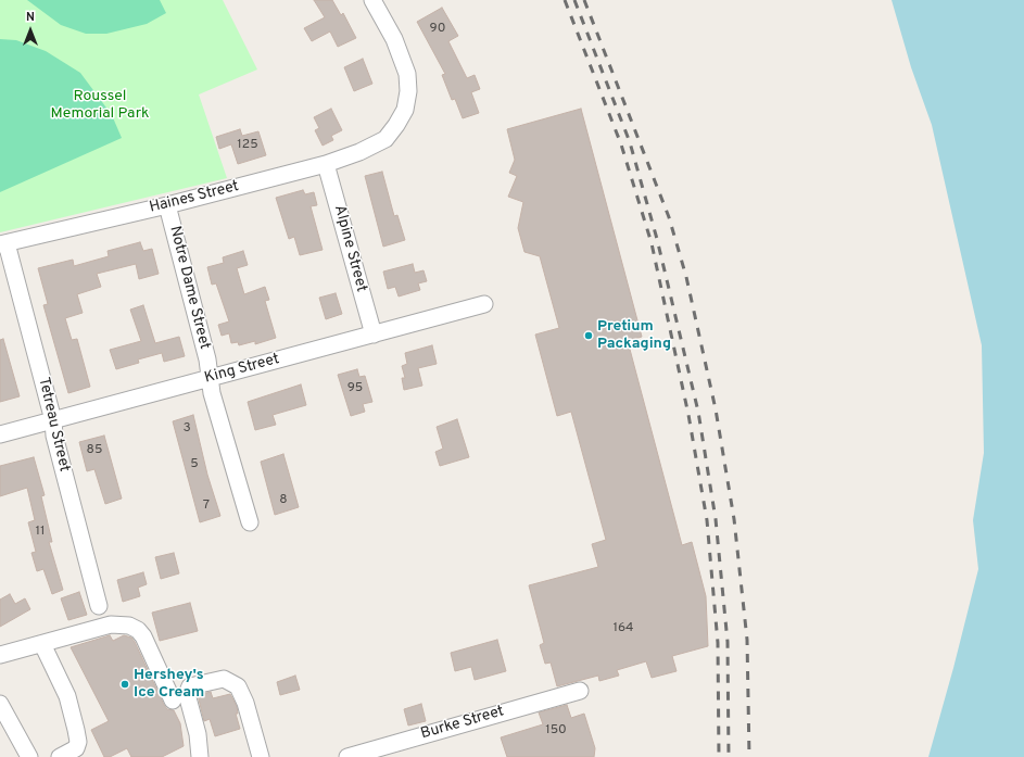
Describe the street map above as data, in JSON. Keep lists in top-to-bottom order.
{
  "streets": {
    "street": [
      "Haines Street",
      "Alpine Street",
      "Notre Dame Street",
      "King Street",
      "Tetreau Street",
      "Burke Street"
    ]
  },
  "crossings": [
    ["Haines Street", "Alpine Street"],
    ["Haines Street", "Notre Dame Street"],
    ["Haines Street", "Tetreau Street"],
    ["Alpine Street", "King Street"],
    ["Notre Dame Street", "King Street"],
    ["King Street", "Tetreau Street"]
  ],
  "parks": ["Roussel Memorial Park"],
  "places": ["Pretium Packaging", "Hershey's Ice Cream"],
  "house_numbers": [
    "90",
    "125",
    "95",
    "3",
    "85",
    "5",
    "8",
    "7",
    "11",
    "164",
    "150"
  ],
  "north": "top"
}
